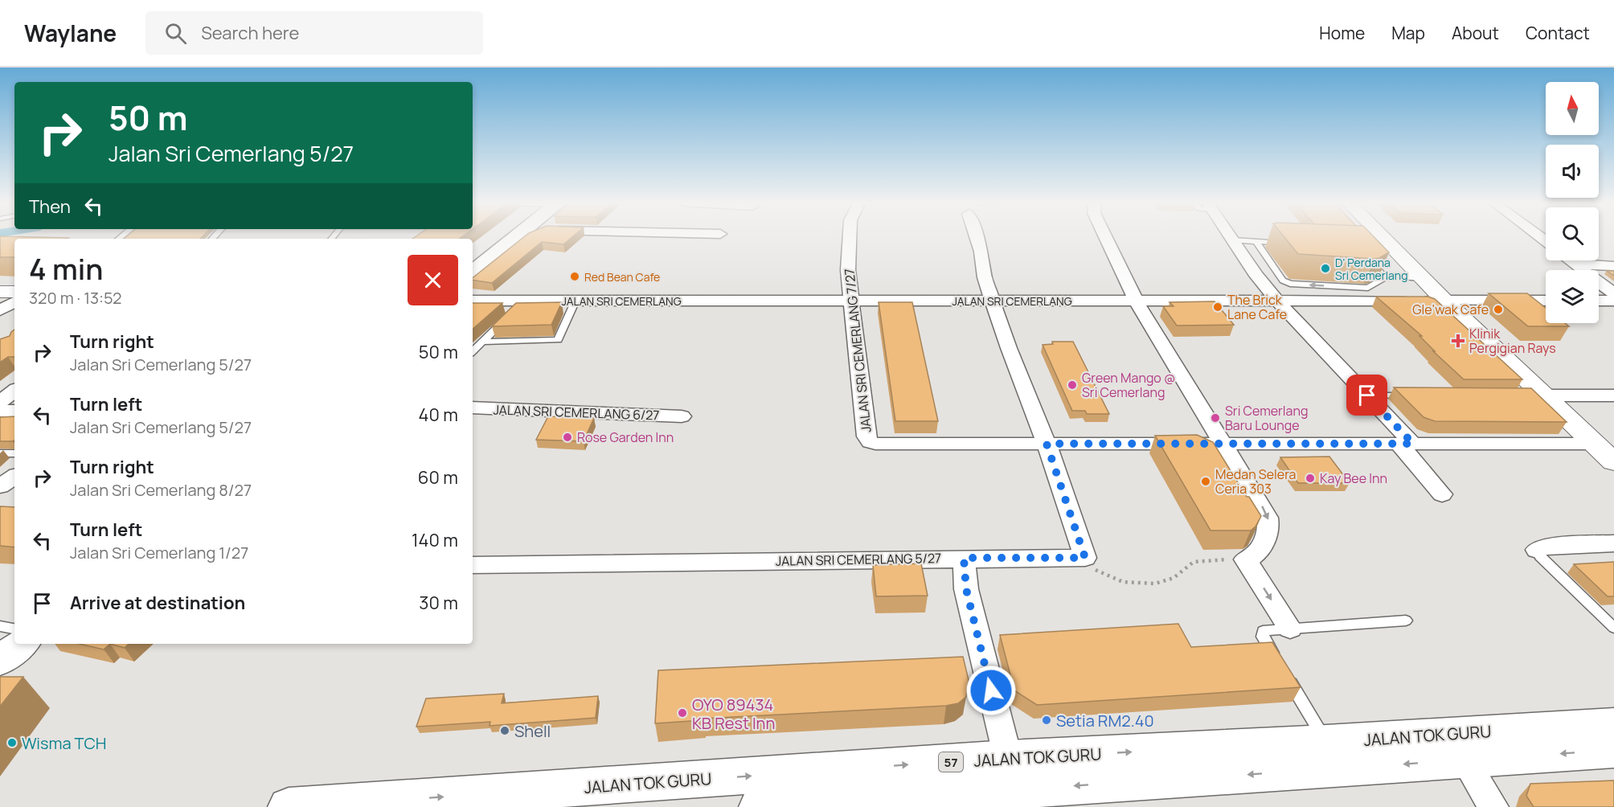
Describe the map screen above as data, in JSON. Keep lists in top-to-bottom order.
{
  "streets": {
    "main road": ["JALAN TOK GURU", "57"],
    "street": [
      "JALAN SRI CEMERLANG",
      "JALAN SRI CEMERLANG 7/27",
      "JALAN SRI CEMERLANG 6/27",
      "JALAN SRI CEMERLANG 5/27"
    ]
  },
  "crossings": [
    ["JALAN SRI CEMERLANG", "JALAN SRI CEMERLANG 7/27"]
  ],
  "places": {
    "other": [
      "D' Perdana Sri Cemerlang",
      "Red Bean Cafe",
      "The Brick Lane Cafe",
      "Gle'wak Cafe",
      "Green Mango @ Sri Cemerlang",
      "Sri Cemerlang Baru Lounge",
      "Rose Garden Inn",
      "Kay Bee Inn",
      "Medan Selera Ceria 303",
      "OYO 89434 KB Rest Inn",
      "Setia RM2.40",
      "Shell",
      "Wisma TCH"
    ],
    "health": ["Klinik Pergigian Rays"]
  },
  "north": "top",
  "page": {
    "header": "Waylane",
    "search": "Search here",
    "nav": [
      "Home",
      "Map",
      "About",
      "Contact"
    ],
    "turn": ["50 m", "Jalan Sri Cemerlang 5/27"],
    "then": "Then",
    "heading": ["4 min", "320 m · 13:52"],
    "list": [
      {
        "name": "Turn right",
        "note": "Jalan Sri Cemerlang 5/27",
        "value": "50 m"
      },
      {
        "name": "Turn left",
        "note": "Jalan Sri Cemerlang 5/27",
        "value": "40 m"
      },
      {
        "name": "Turn right",
        "note": "Jalan Sri Cemerlang 8/27",
        "value": "60 m"
      },
      {
        "name": "Turn left",
        "note": "Jalan Sri Cemerlang 1/27",
        "value": "140 m"
      },
      {
        "name": "Arrive at destination",
        "value": "30 m"
      }
    ]
  }
}
